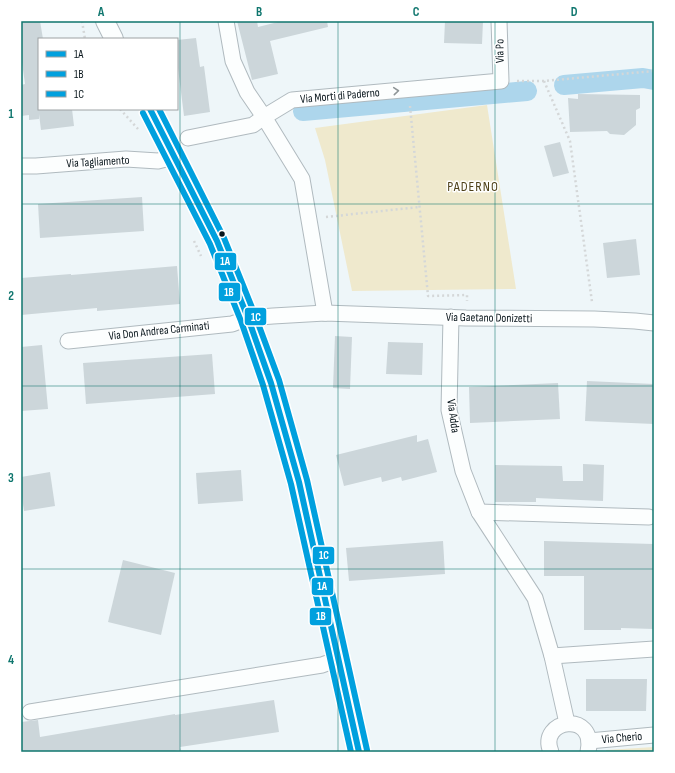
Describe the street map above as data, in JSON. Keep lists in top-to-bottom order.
{
  "streets": {
    "street": [
      "Via Po",
      "Via Morti di Paderno",
      "Via Tagliamento",
      "Via Gaetano Donizetti",
      "Via Don Andrea Carminati",
      "Via Adda",
      "Via Cherio"
    ]
  },
  "crossings": [
    ["Via Po", "Via Morti di Paderno"],
    ["Via Gaetano Donizetti", "Via Don Andrea Carminati"],
    ["Via Gaetano Donizetti", "Via Adda"]
  ],
  "one_way": ["Via Morti di Paderno"],
  "districts": ["PADERNO"],
  "lines": ["transit line 1A", "transit line 1C", "transit line 1B"],
  "legend": ["1A", "1B", "1C"],
  "grid": {
    "columns": [
      "A",
      "B",
      "C",
      "D"
    ],
    "rows": [
      "1",
      "2",
      "3",
      "4"
    ]
  }
}
